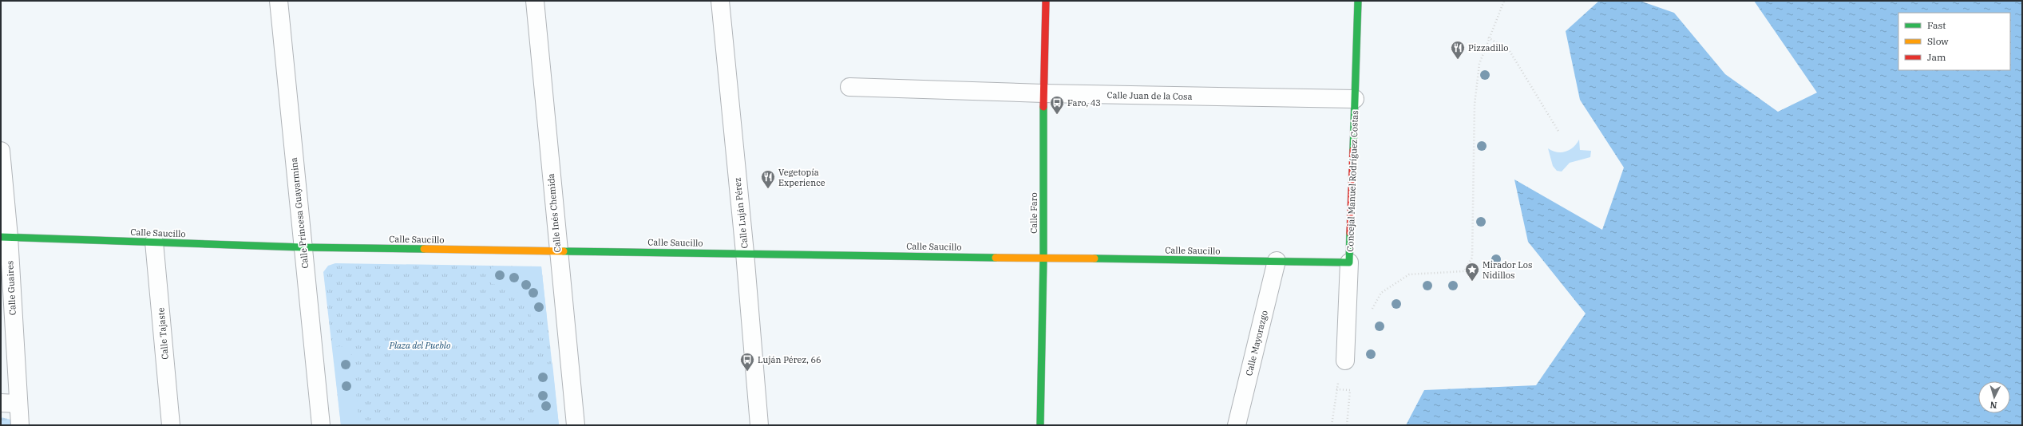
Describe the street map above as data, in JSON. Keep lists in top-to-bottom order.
{
  "streets": {
    "street": [
      "Calle Juan de la Cosa",
      "Concejal Manuel Rodríguez Costas",
      "Calle Princesa Guayarmina",
      "Calle Inés Chemida",
      "Calle Luján Pérez",
      "Calle Faro",
      "Calle Saucillo",
      "Calle Guaires",
      "Calle Tajaste",
      "Calle Mayorazgo"
    ]
  },
  "crossings": [
    ["Calle Juan de la Cosa", "Concejal Manuel Rodríguez Costas"],
    ["Calle Juan de la Cosa", "Calle Faro"],
    ["Concejal Manuel Rodríguez Costas", "Calle Saucillo"],
    ["Calle Princesa Guayarmina", "Calle Saucillo"],
    ["Calle Inés Chemida", "Calle Saucillo"],
    ["Calle Luján Pérez", "Calle Saucillo"],
    ["Calle Faro", "Calle Saucillo"],
    ["Calle Saucillo", "Calle Guaires"],
    ["Calle Saucillo", "Calle Tajaste"],
    ["Calle Saucillo", "Calle Mayorazgo"]
  ],
  "parks": ["Plaza del Pueblo"],
  "places": {
    "restaurant": ["Pizzadillo", "Vegetopía Experience"],
    "bus stop": ["Faro, 43", "Luján Pérez, 66"],
    "place": ["Mirador Los Nidillos"]
  },
  "legend": ["Fast", "Slow", "Jam"],
  "north": "bottom"
}
